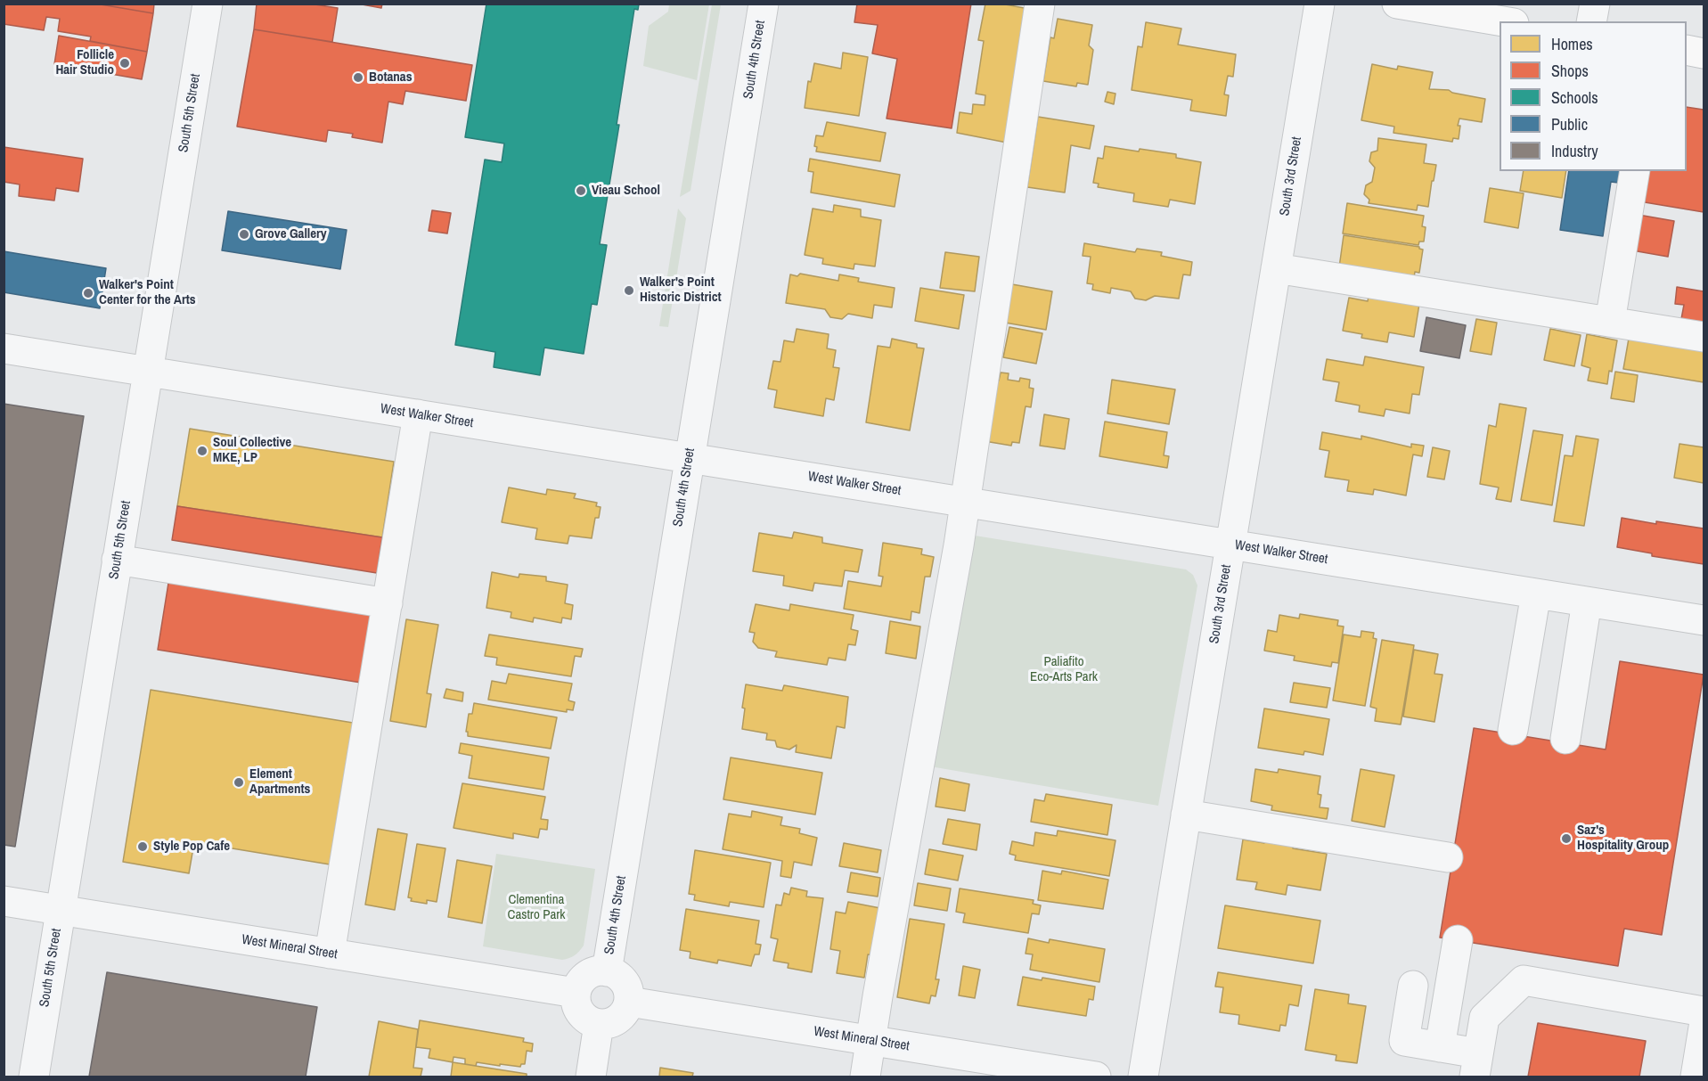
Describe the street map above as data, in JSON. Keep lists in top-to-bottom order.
{
  "streets": {
    "street": [
      "South 4th Street",
      "South 5th Street",
      "South 3rd Street",
      "West Walker Street",
      "West Mineral Street"
    ]
  },
  "crossings": [
    ["South 4th Street", "West Walker Street"],
    ["South 4th Street", "West Mineral Street"],
    ["South 5th Street", "West Walker Street"],
    ["South 5th Street", "West Mineral Street"],
    ["South 3rd Street", "West Walker Street"]
  ],
  "parks": ["Paliafito Eco-Arts Park", "Clementina Castro Park"],
  "places": [
    "Follicle Hair Studio",
    "Botanas",
    "Vieau School",
    "Grove Gallery",
    "Walker's Point Historic District",
    "Walker's Point Center for the Arts",
    "Soul Collective MKE, LP",
    "Element Apartments",
    "Saz's Hospitality Group",
    "Style Pop Cafe"
  ],
  "legend": [
    "Homes",
    "Shops",
    "Schools",
    "Public",
    "Industry"
  ]
}
